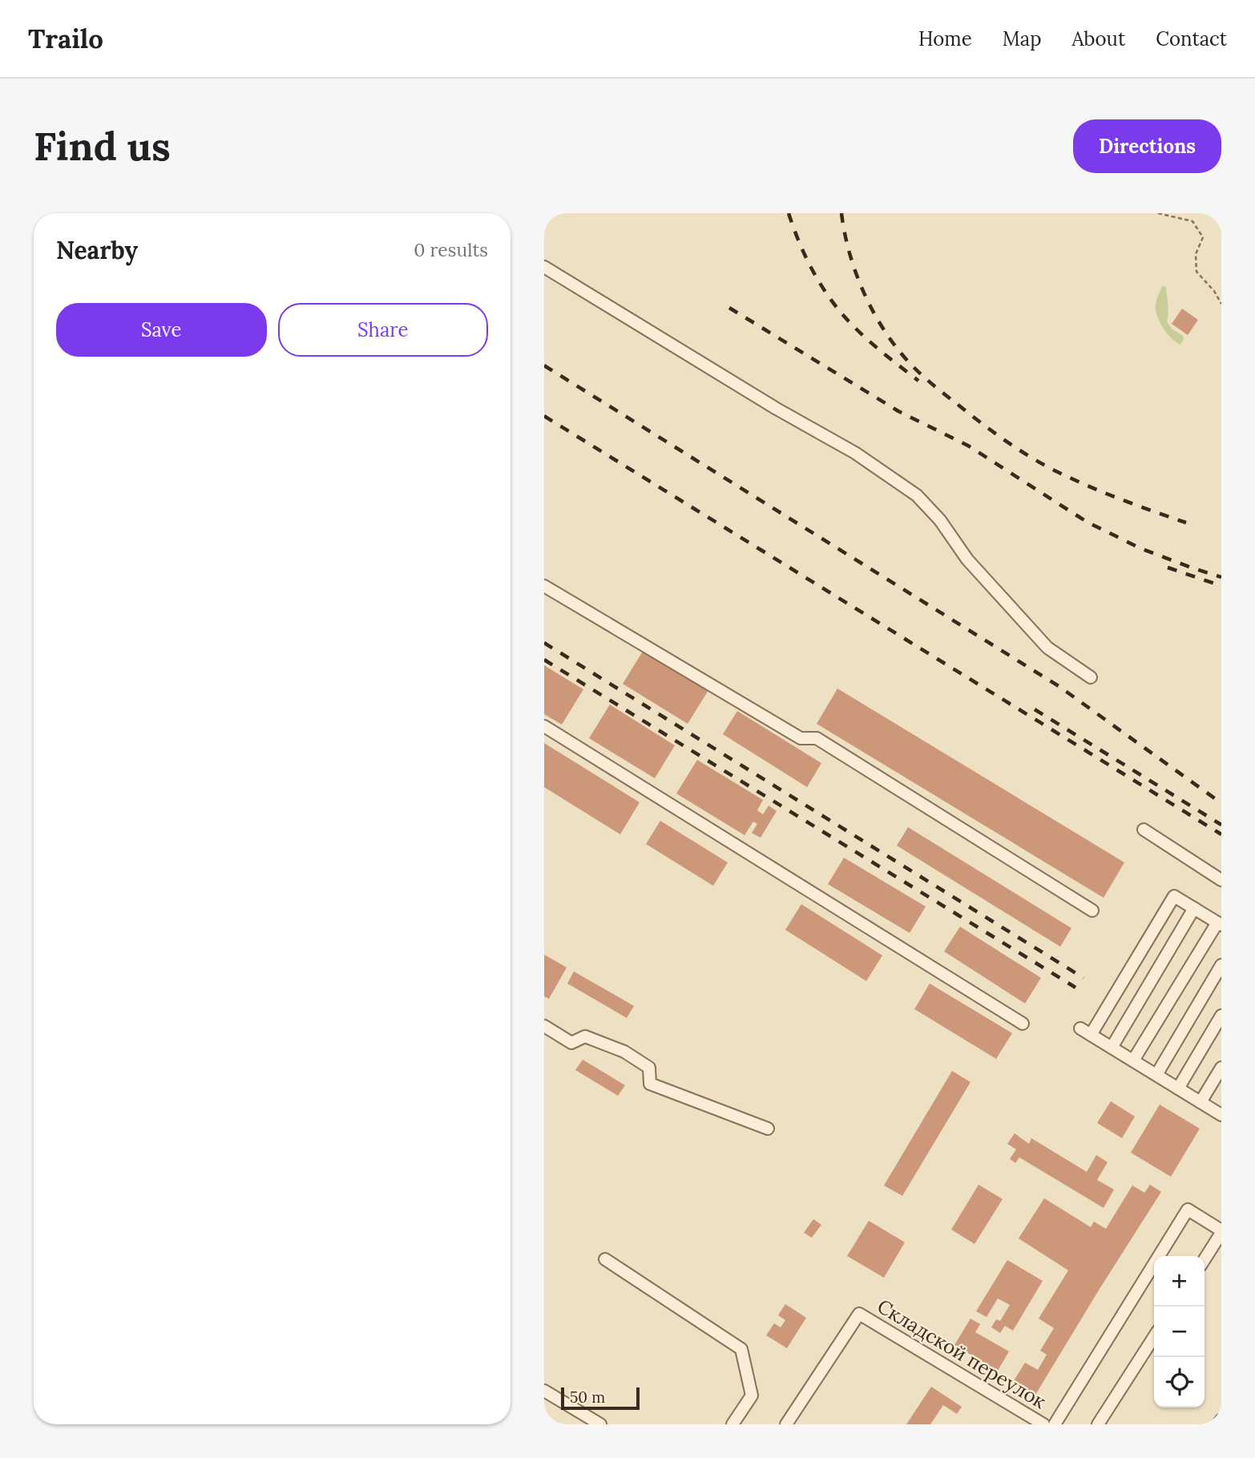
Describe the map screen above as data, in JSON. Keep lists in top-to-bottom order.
{
  "streets": {
    "street": ["Складской переулок"]
  },
  "scale_bar": "50 m",
  "page": {
    "header": "Trailo",
    "nav": [
      "Home",
      "Map",
      "About",
      "Contact"
    ],
    "buttons": [
      "Directions",
      ["Save", "Share"]
    ],
    "title": "Find us",
    "heading": ["Nearby", "0 results"],
    "map_buttons": ["+", "−"],
    "scale": "50 m"
  }
}
